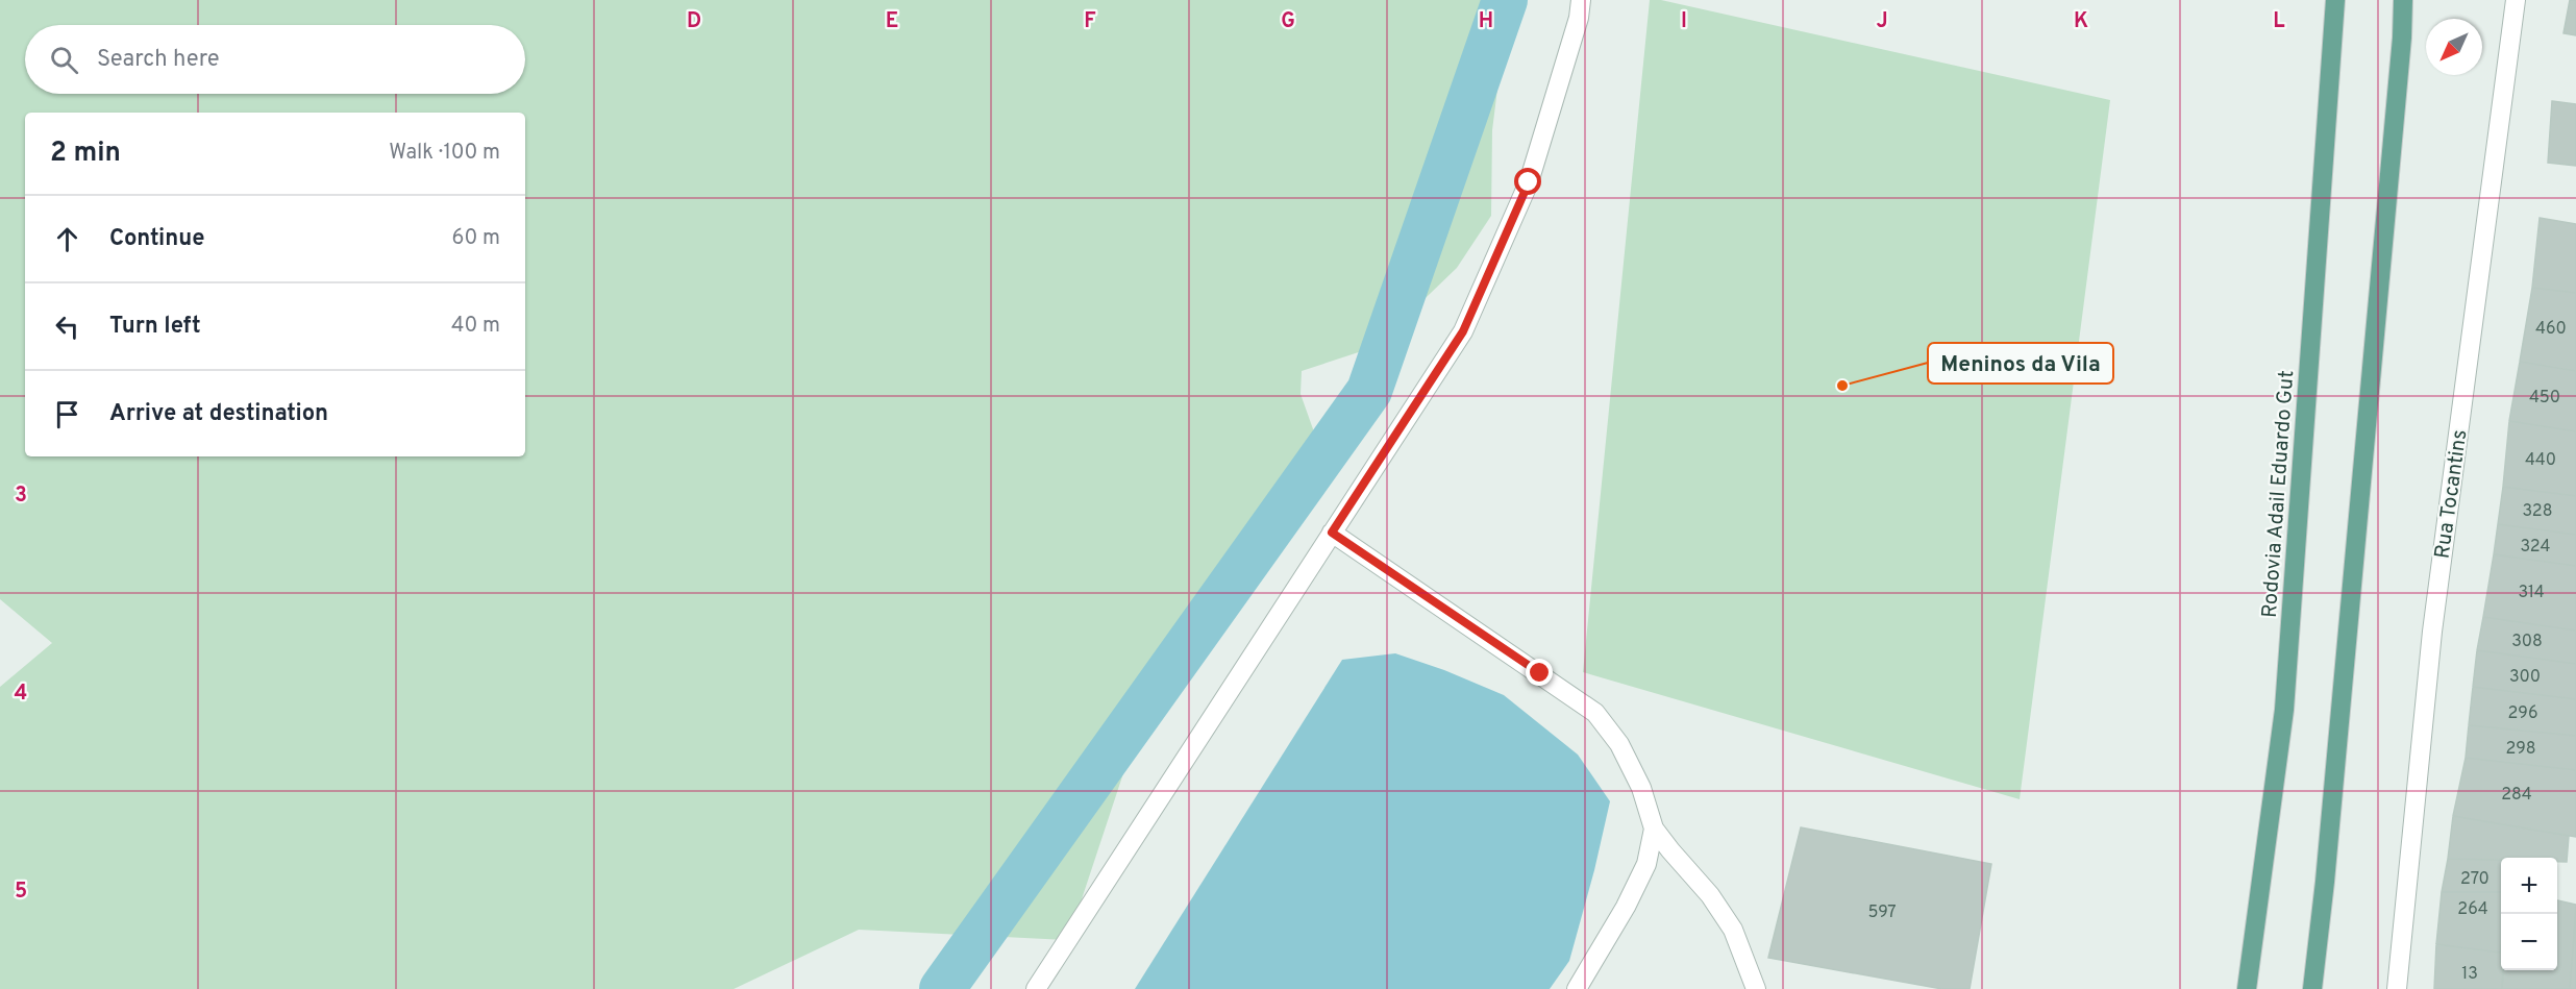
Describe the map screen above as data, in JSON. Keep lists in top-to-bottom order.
{
  "streets": {
    "main road": ["Rodovia Adail Eduardo Gut"],
    "street": ["Rua Tocantins"]
  },
  "places": ["Meninos da Vila"],
  "house_numbers": [
    "460",
    "450",
    "440",
    "328",
    "324",
    "314",
    "308",
    "300",
    "296",
    "298",
    "284",
    "270",
    "264",
    "597",
    "13"
  ],
  "north": "bottom left",
  "page": {
    "search": "Search here",
    "heading": ["2 min", "Walk · 100 m"],
    "list": [
      ["Continue", "60 m"],
      ["Turn left", "40 m"],
      "Arrive at destination"
    ],
    "map_buttons": ["+", "−"]
  },
  "grid": {
    "columns": [
      "D",
      "E",
      "F",
      "G",
      "H",
      "I",
      "J",
      "K",
      "L"
    ],
    "rows": ["3", "4", "5"]
  }
}
